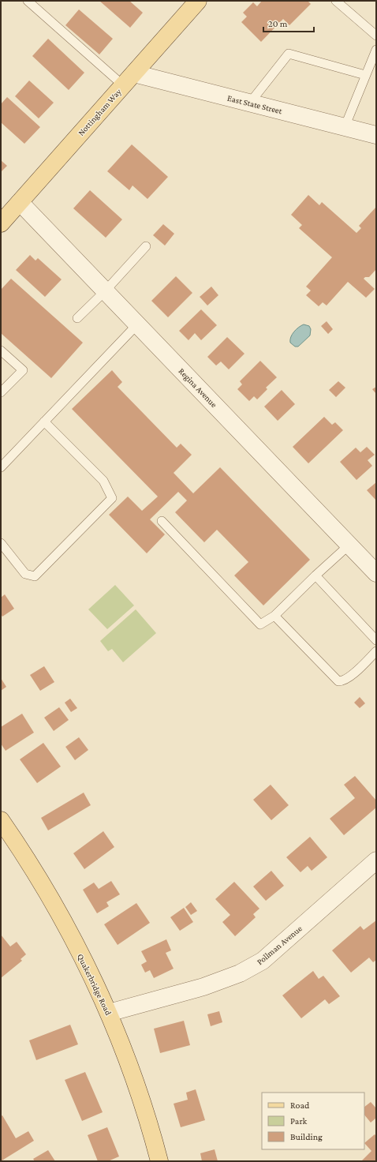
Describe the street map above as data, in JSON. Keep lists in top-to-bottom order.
{
  "streets": {
    "main road": ["Nottingham Way", "Quakerbridge Road"],
    "street": ["East State Street", "Regina Avenue", "Pollman Avenue"]
  },
  "crossings": [
    ["East State Street", "Nottingham Way"],
    ["Nottingham Way", "Regina Avenue"],
    ["Pollman Avenue", "Quakerbridge Road"]
  ],
  "legend": ["Road", "Park", "Building"],
  "scale_bar": "20 m"
}
